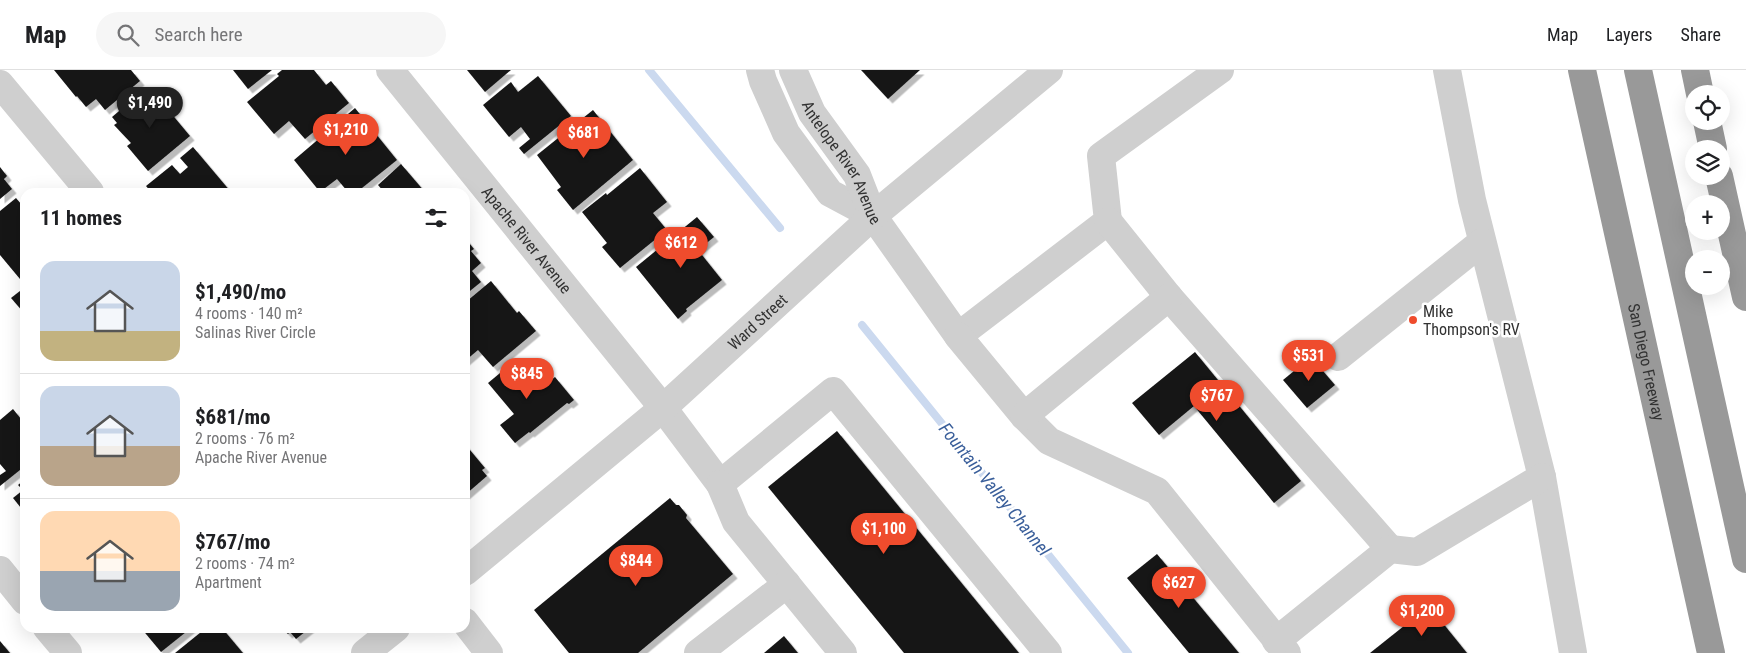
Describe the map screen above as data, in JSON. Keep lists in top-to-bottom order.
{
  "streets": {
    "highway": ["San Diego Freeway"],
    "street": ["Antelope River Avenue", "Apache River Avenue", "Ward Street"]
  },
  "crossings": [
    ["Antelope River Avenue", "Ward Street"],
    ["Apache River Avenue", "Ward Street"]
  ],
  "water": ["Fountain Valley Channel"],
  "places": ["Mike Thompson's RV"],
  "page": {
    "header": "Map",
    "search": "Search here",
    "nav": ["Map", "Layers", "Share"],
    "map_buttons": ["+", "−"],
    "price": [
      "$1,490",
      "$1,210",
      "$681",
      "$612",
      "$531",
      "$845",
      "$767",
      "$1,100",
      "$844",
      "$627",
      "$1,200"
    ],
    "heading": "11 homes",
    "list": [
      {
        "name": "$1,490/mo",
        "note": "4 rooms · 140 m² · Salinas River Circle"
      },
      {
        "name": "$681/mo",
        "note": "2 rooms · 76 m² · Apache River Avenue"
      },
      {
        "name": "$767/mo",
        "note": "2 rooms · 74 m² · Apartment"
      }
    ]
  }
}
